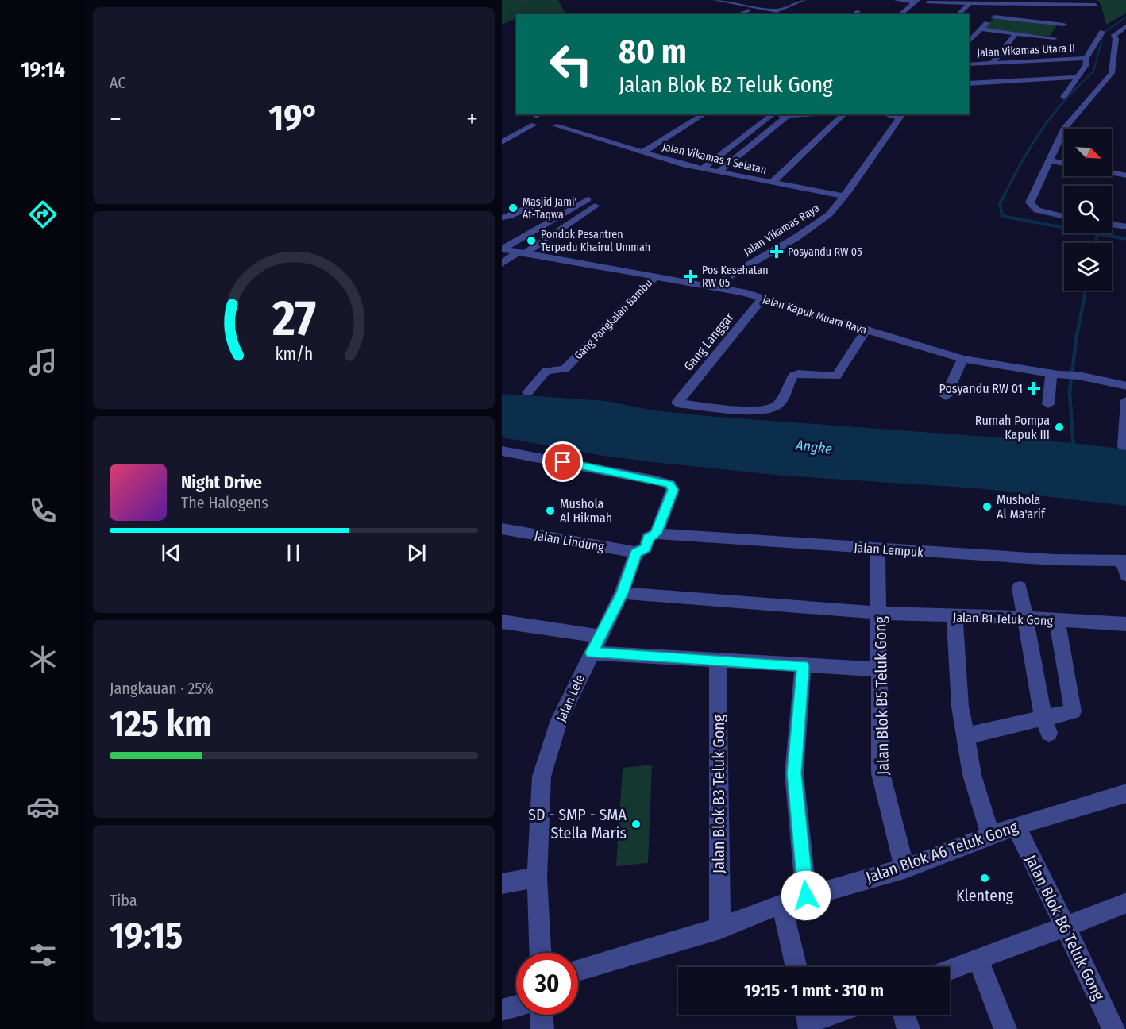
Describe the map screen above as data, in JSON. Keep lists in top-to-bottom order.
{
  "streets": {
    "street": [
      "Jalan Vikamas Utara II",
      "Jalan Vikamas 1 Selatan",
      "Jalan Vikamas Raya",
      "Jalan Kapuk Muara Raya",
      "Gang Pangkalan Bambu",
      "Gang Langgar",
      "Jalan Lindung",
      "Jalan Lempuk",
      "Jalan B1 Teluk Gong",
      "Jalan Blok B5 Teluk Gong",
      "Jalan Lele",
      "Jalan Blok B3 Teluk Gong",
      "Jalan Blok A6 Teluk Gong",
      "Jalan Blok B6 Teluk Gong"
    ]
  },
  "crossings": [
    ["Jalan Vikamas 1 Selatan", "Jalan Vikamas Raya"],
    ["Jalan Vikamas Raya", "Jalan Kapuk Muara Raya"],
    ["Jalan Kapuk Muara Raya", "Gang Pangkalan Bambu"],
    ["Jalan Kapuk Muara Raya", "Gang Langgar"],
    ["Jalan Lindung", "Jalan Lele"],
    ["Jalan Lempuk", "Jalan Blok B5 Teluk Gong"],
    ["Jalan Lempuk", "Jalan Lele"],
    ["Jalan B1 Teluk Gong", "Jalan Blok B5 Teluk Gong"],
    ["Jalan B1 Teluk Gong", "Jalan Lele"],
    ["Jalan Blok B5 Teluk Gong", "Jalan Blok A6 Teluk Gong"],
    ["Jalan Blok B3 Teluk Gong", "Jalan Blok A6 Teluk Gong"],
    ["Jalan Blok A6 Teluk Gong", "Jalan Blok B6 Teluk Gong"]
  ],
  "water": ["Angke"],
  "places": {
    "other": [
      "Masjid Jami' At-Taqwa",
      "Pondok Pesantren Terpadu Khairul Ummah",
      "Rumah Pompa Kapuk III",
      "Mushola Al Ma'arif",
      "Mushola Al Hikmah",
      "SD - SMP - SMA Stella Maris",
      "Klenteng"
    ],
    "health": ["Posyandu RW 05", "Pos Kesehatan RW 05", "Posyandu RW 01"]
  },
  "north": "bottom right",
  "page": {
    "tabs": "19:14",
    "tile": [
      "AC",
      ["Jangkauan · 25%", "125 km"],
      ["Tiba", "19:15"]
    ],
    "turn": ["80 m", "Jalan Blok B2 Teluk Gong"],
    "heat": ["−", "19°", "+"],
    "song": ["Night Drive", "The Halogens"],
    "limit": "30",
    "trip": "19:15 · 1 mnt · 310 m",
    "gauge": ["27", "km/h"]
  }
}
